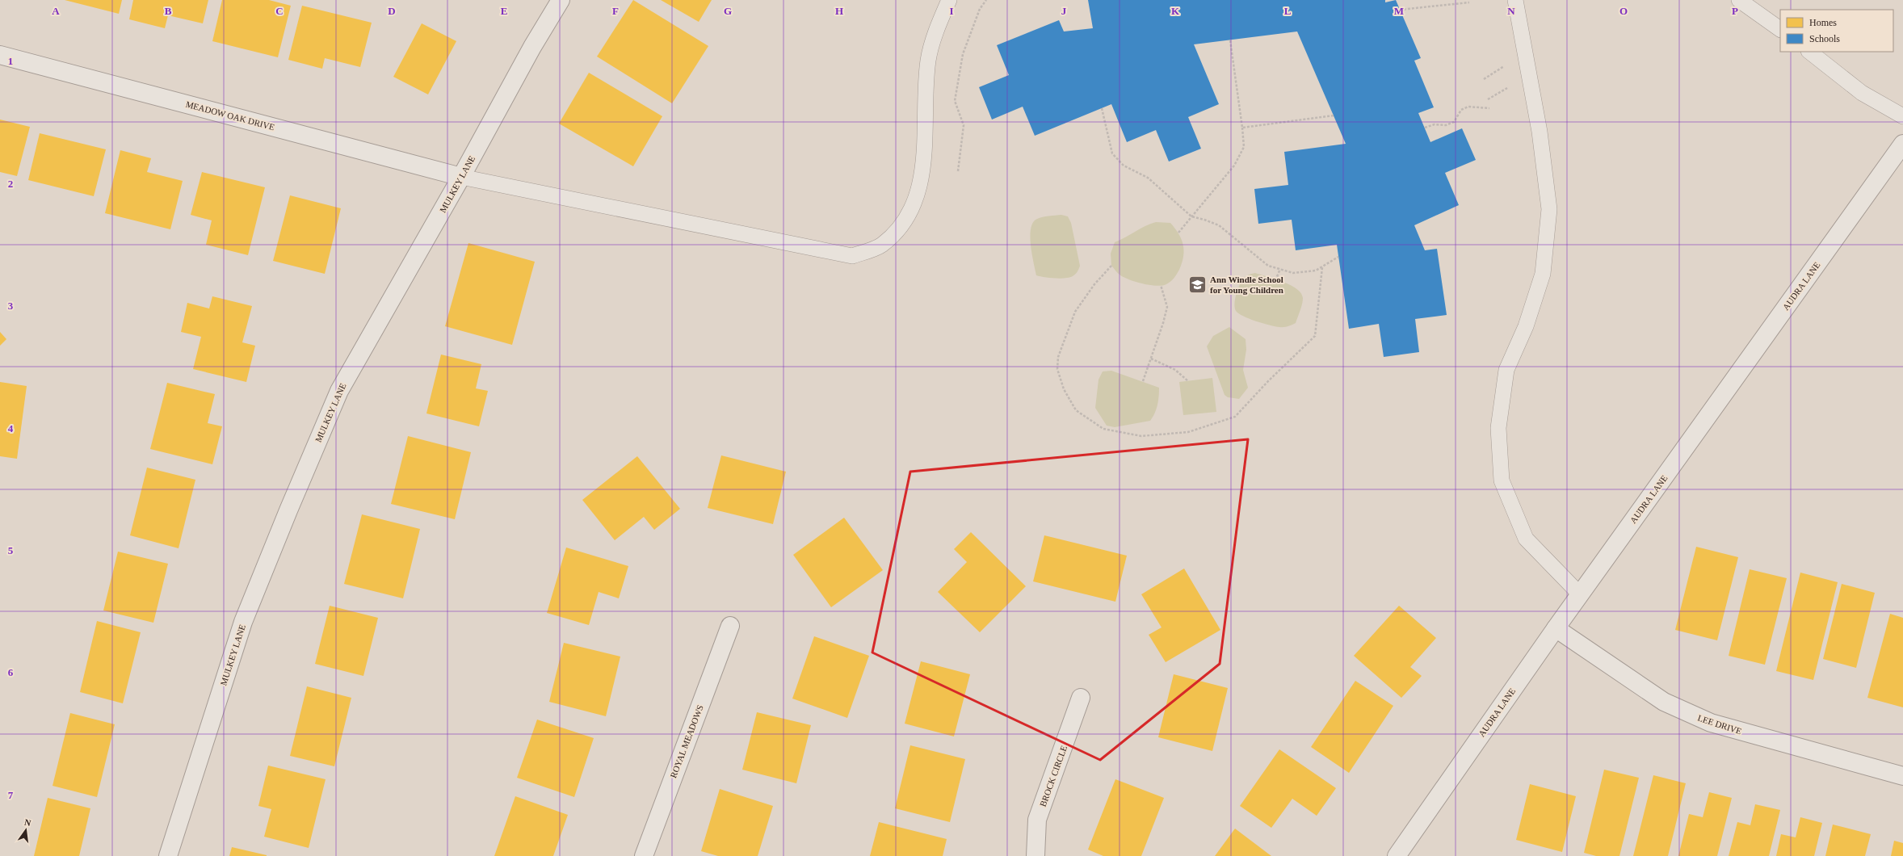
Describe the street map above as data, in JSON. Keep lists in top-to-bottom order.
{
  "streets": {
    "street": [
      "MEADOW OAK DRIVE",
      "MULKEY LANE",
      "AUDRA LANE",
      "LEE DRIVE",
      "ROYAL MEADOWS",
      "BROCK CIRCLE"
    ]
  },
  "crossings": [
    ["MEADOW OAK DRIVE", "MULKEY LANE"],
    ["AUDRA LANE", "LEE DRIVE"]
  ],
  "places": {
    "school or university": ["Ann Windle School for Young Children"]
  },
  "legend": ["Homes", "Schools"],
  "north": "top",
  "grid": {
    "columns": [
      "A",
      "B",
      "C",
      "D",
      "E",
      "F",
      "G",
      "H",
      "I",
      "J",
      "K",
      "L",
      "M",
      "N",
      "O",
      "P"
    ],
    "rows": [
      "1",
      "2",
      "3",
      "4",
      "5",
      "6",
      "7"
    ]
  }
}
